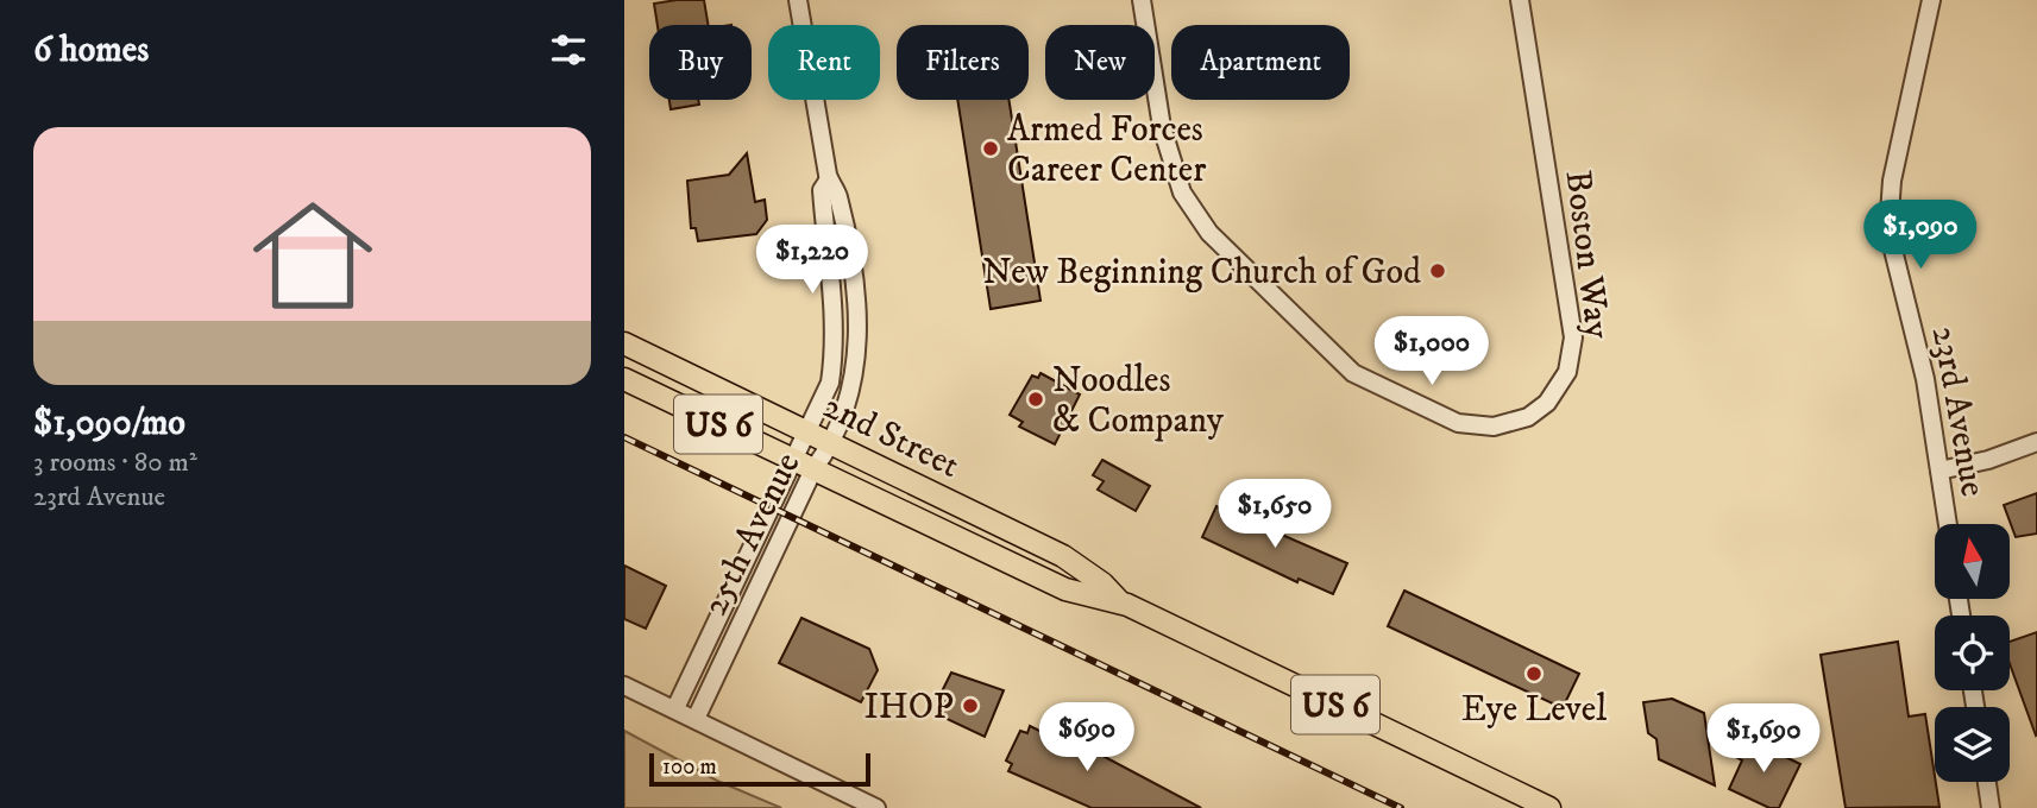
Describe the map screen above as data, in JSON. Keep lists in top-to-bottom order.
{
  "streets": {
    "main road": ["US 6", "2nd Street"],
    "street": ["Boston Way", "23rd Avenue", "25th Avenue"]
  },
  "crossings": [
    ["2nd Street", "25th Avenue"]
  ],
  "places": [
    "Armed Forces Career Center",
    "New Beginning Church of God",
    "Noodles & Company",
    "Eye Level",
    "IHOP"
  ],
  "scale_bar": "100 m",
  "north": "top",
  "page": {
    "heading": "6 homes",
    "chip": [
      "Buy",
      "Rent",
      "Filters",
      "New",
      "Apartment"
    ],
    "list": [
      {
        "name": "$1,090/mo",
        "note": "3 rooms · 80 m² · 23rd Avenue"
      }
    ],
    "price": [
      "$1,090",
      "$1,220",
      "$1,000",
      "$1,650",
      "$690",
      "$1,690"
    ],
    "scale": "100 m"
  }
}
